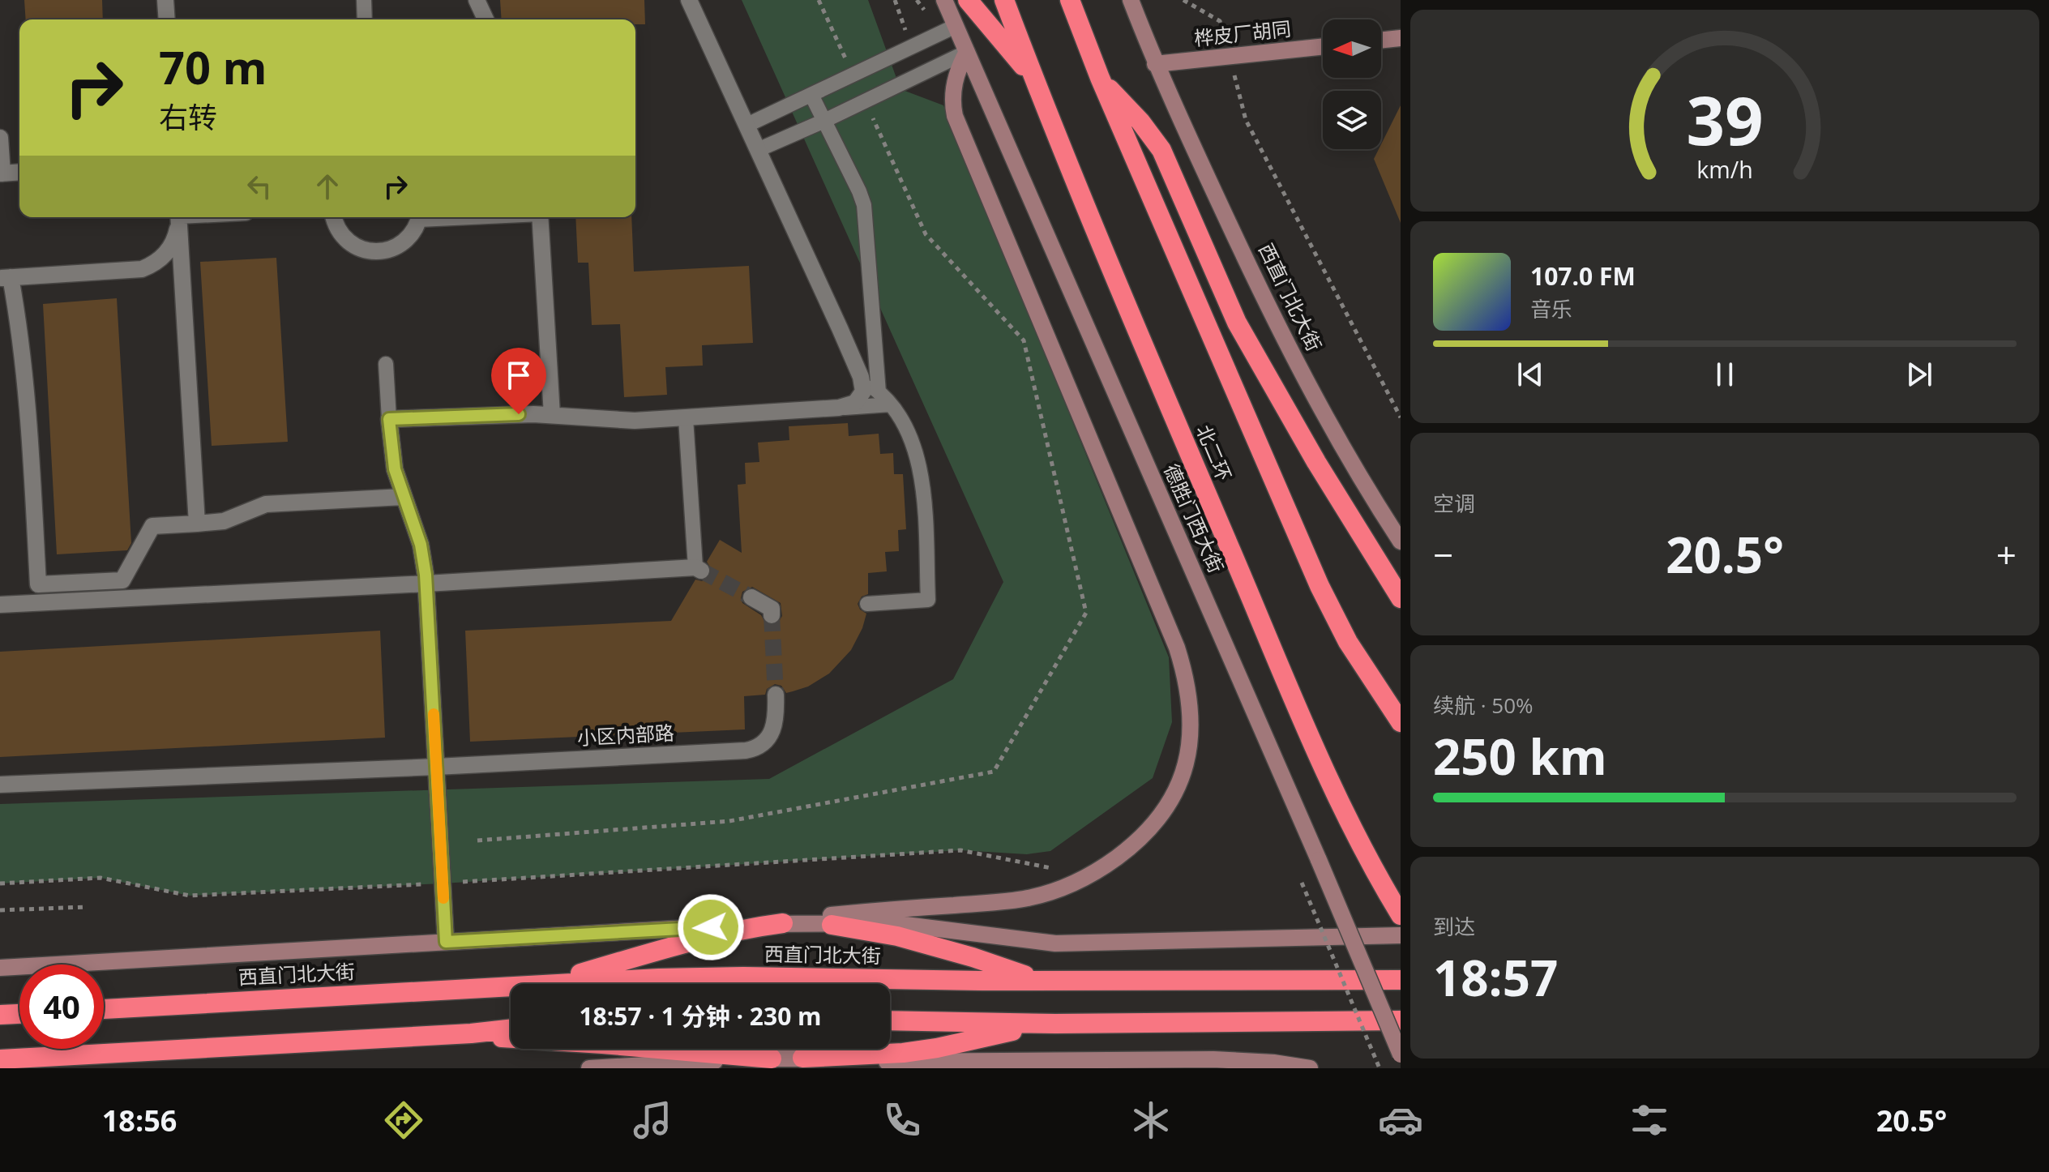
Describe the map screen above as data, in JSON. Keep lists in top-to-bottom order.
{
  "streets": {
    "highway": ["西直门北大街", "北二环"],
    "street": ["桦皮厂胡同", "德胜门西大街", "小区内部路"]
  },
  "crossings": [
    ["桦皮厂胡同", "西直门北大街"]
  ],
  "north": "left",
  "page": {
    "turn": ["70 m", "右转"],
    "song": ["107.0 FM", "音乐"],
    "tile": [
      "空调",
      ["续航 · 50%", "250 km"],
      ["到达", "18:57"]
    ],
    "heat": ["−", "20.5°", "+"],
    "limit": "40",
    "trip": "18:57 · 1 分钟 · 230 m",
    "tabs": ["18:56", "20.5°"],
    "gauge": ["39", "km/h"]
  }
}
